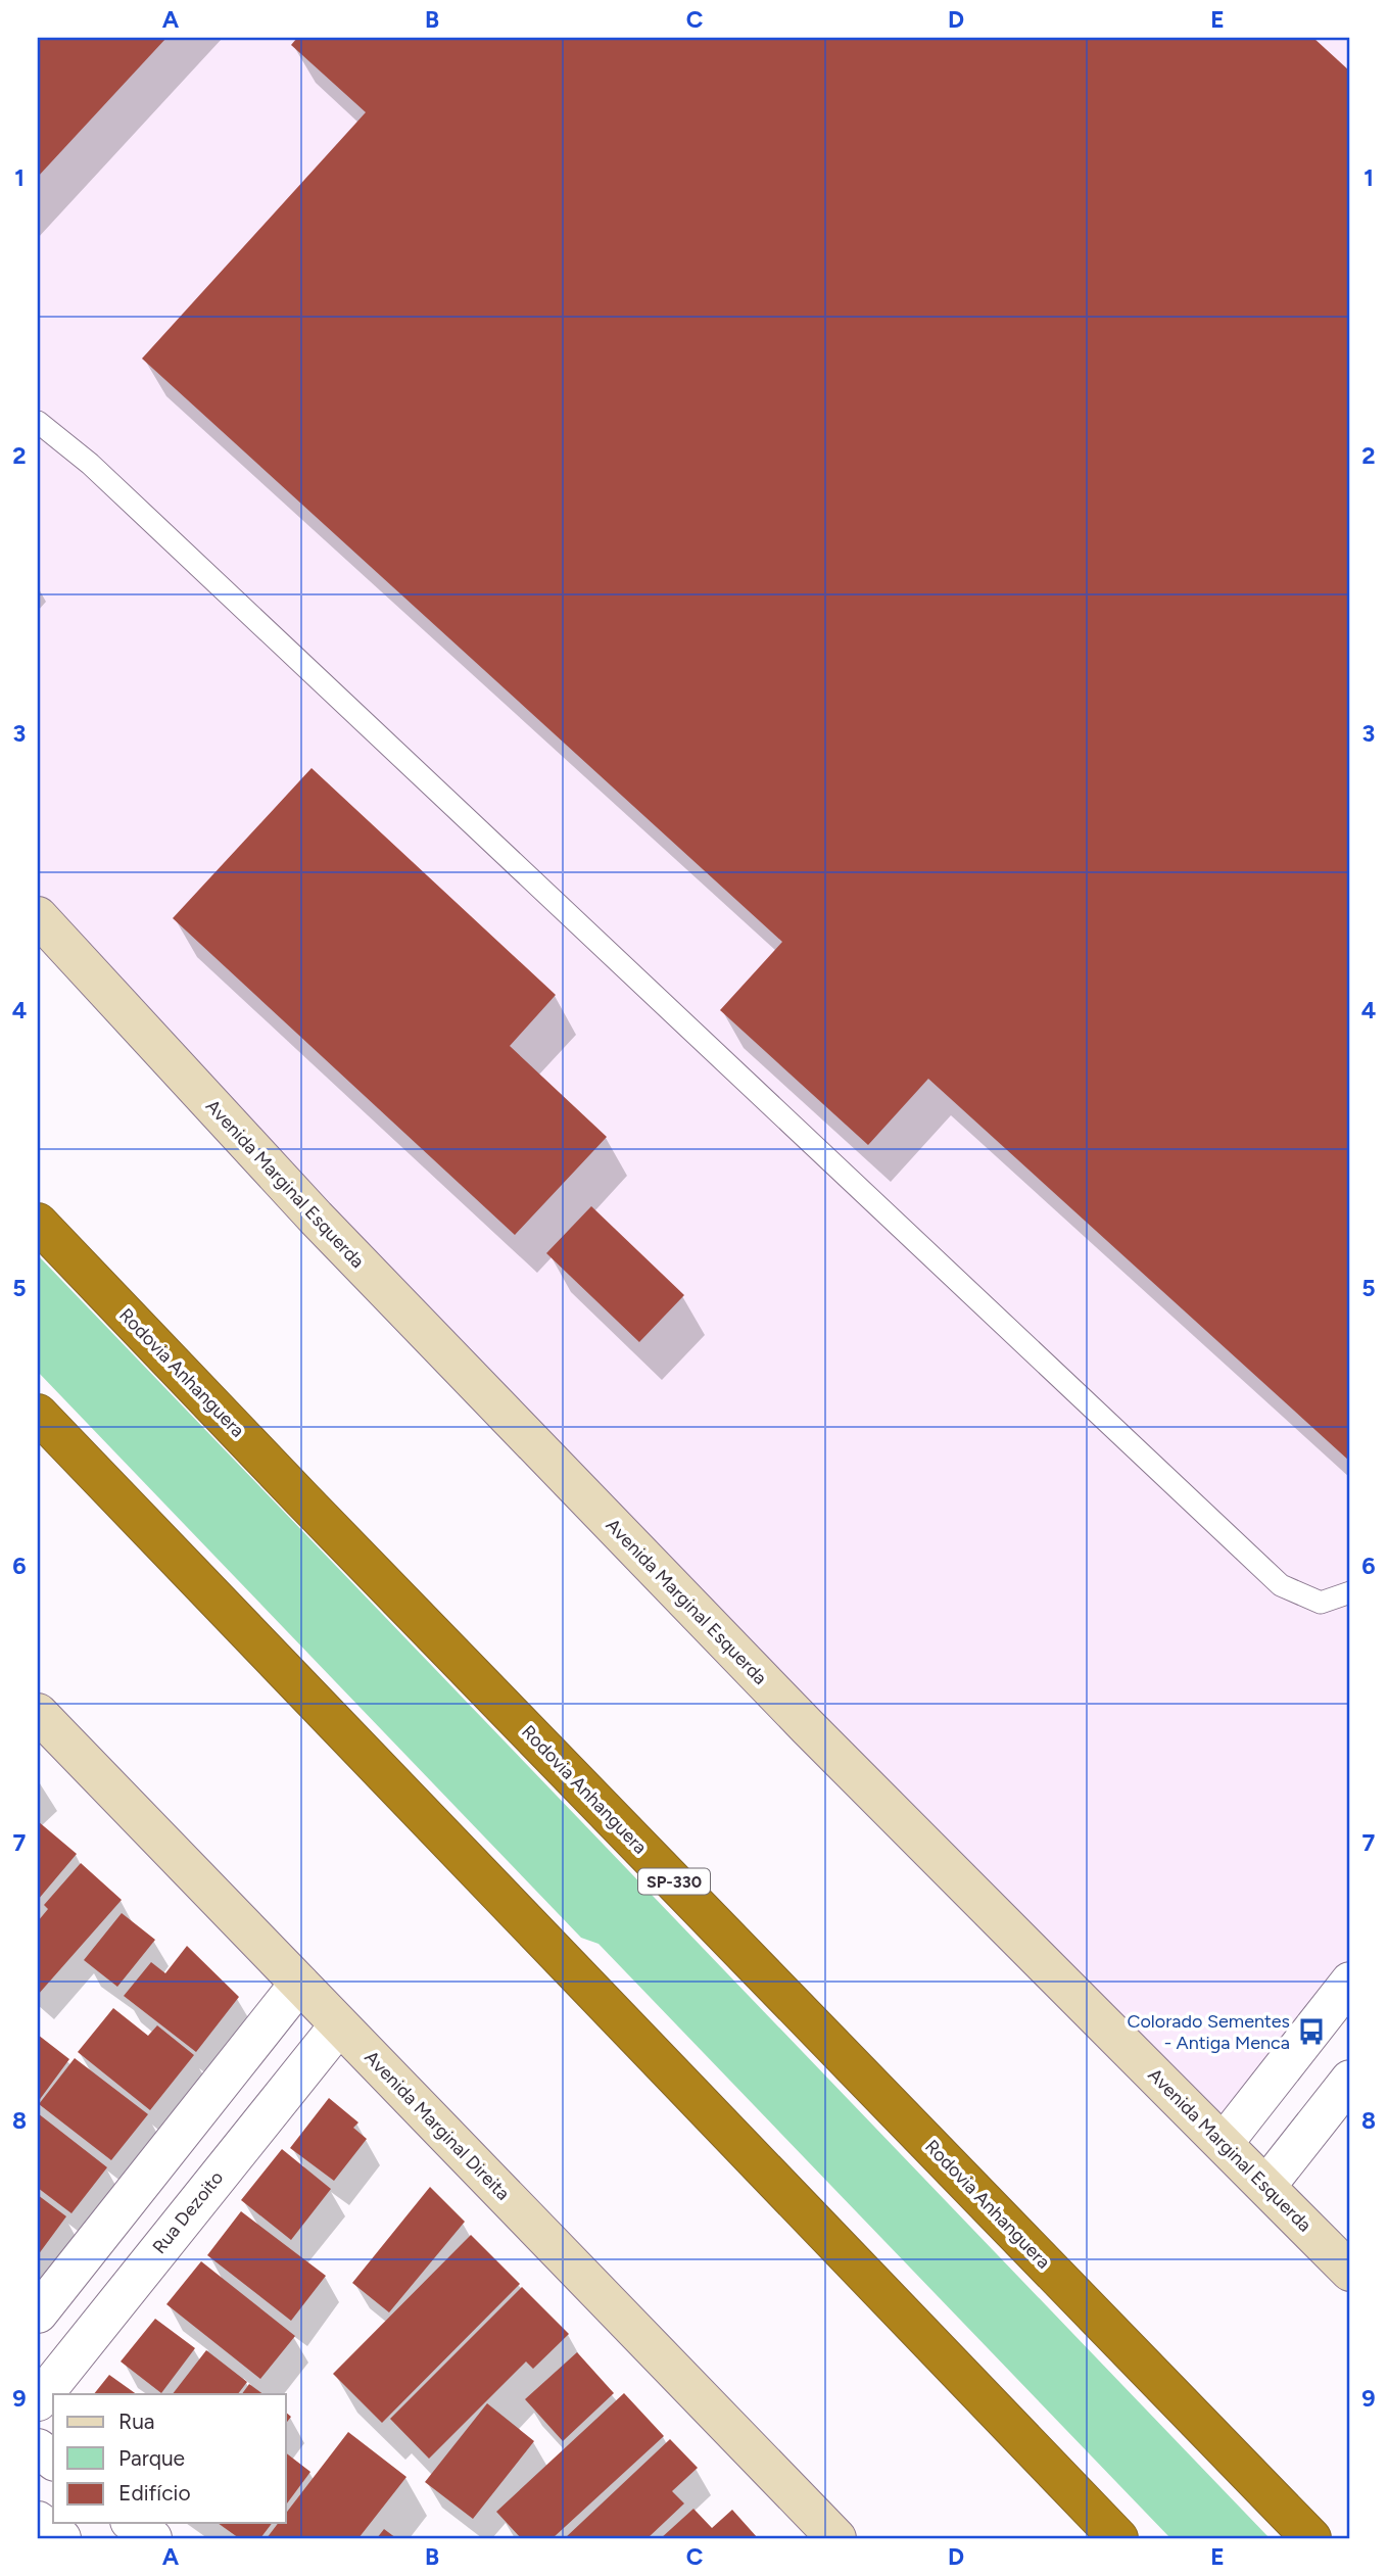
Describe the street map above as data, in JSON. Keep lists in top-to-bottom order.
{
  "streets": {
    "highway": ["Rodovia Anhanguera", "SP-330"],
    "main road": ["Avenida Marginal Esquerda", "Avenida Marginal Direita"],
    "street": ["Rua Dezoito"]
  },
  "crossings": [
    ["Avenida Marginal Direita", "Rua Dezoito"]
  ],
  "places": {
    "bus stop": ["Colorado Sementes - Antiga Menca"]
  },
  "legend": ["Rua", "Parque", "Edifício"],
  "grid": {
    "columns": [
      "A",
      "B",
      "C",
      "D",
      "E"
    ],
    "rows": [
      "1",
      "2",
      "3",
      "4",
      "5",
      "6",
      "7",
      "8",
      "9"
    ]
  }
}
